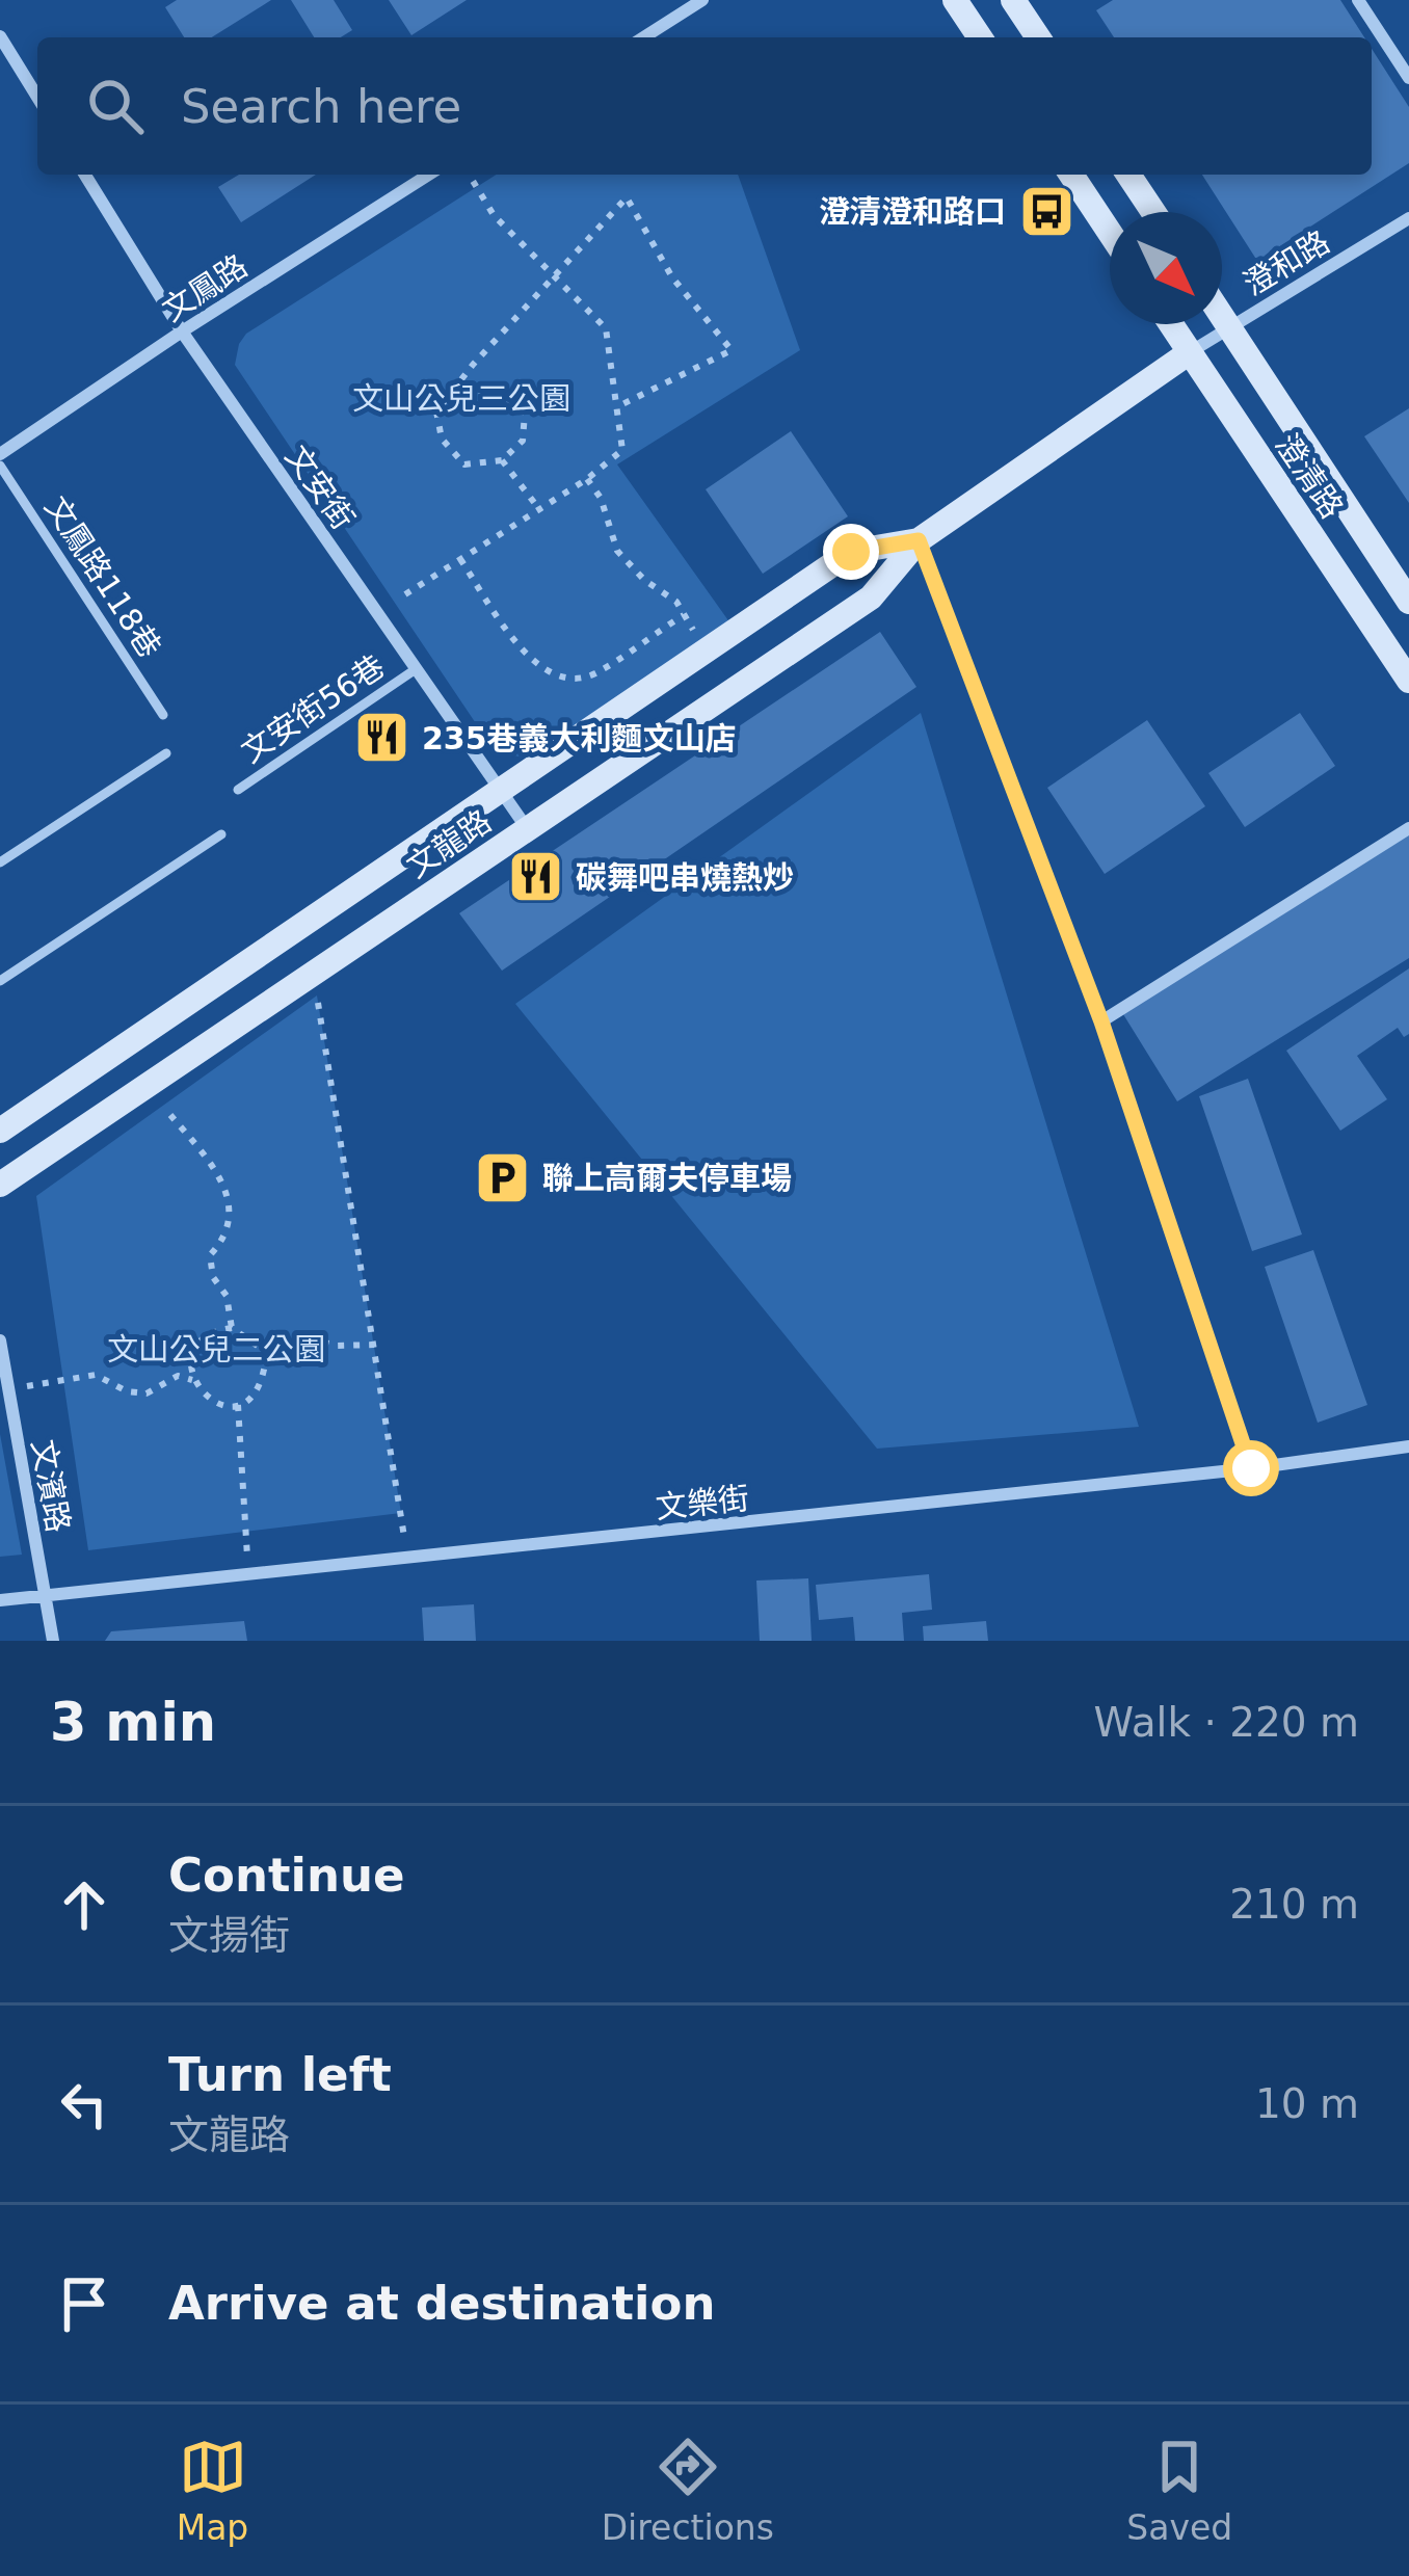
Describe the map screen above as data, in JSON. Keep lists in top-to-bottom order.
{
  "streets": {
    "street": [
      "澄和路",
      "文鳳路",
      "澄清路",
      "文安街",
      "文龍路",
      "文濱路",
      "文樂街"
    ],
    "lane": ["文鳳路118巷", "文安街56巷"]
  },
  "crossings": [
    ["澄和路", "澄清路"],
    ["澄和路", "文龍路"],
    ["文鳳路", "文安街"],
    ["澄清路", "文龍路"],
    ["文安街", "文安街56巷"],
    ["文安街", "文龍路"],
    ["文濱路", "文樂街"]
  ],
  "parks": ["文山公兒三公園", "文山公兒二公園"],
  "places": {
    "bus stop": ["澄清澄和路口"],
    "restaurant": ["235巷義大利麵文山店", "碳舞吧串燒熱炒"],
    "parking": ["聯上高爾夫停車場"]
  },
  "north": "bottom right",
  "page": {
    "search": "Search here",
    "heading": ["3 min", "Walk · 220 m"],
    "list": [
      ["Continue", "文揚街", "210 m"],
      ["Turn left", "文龍路", "10 m"],
      "Arrive at destination"
    ],
    "nav": ["Map", "Directions", "Saved"]
  }
}
